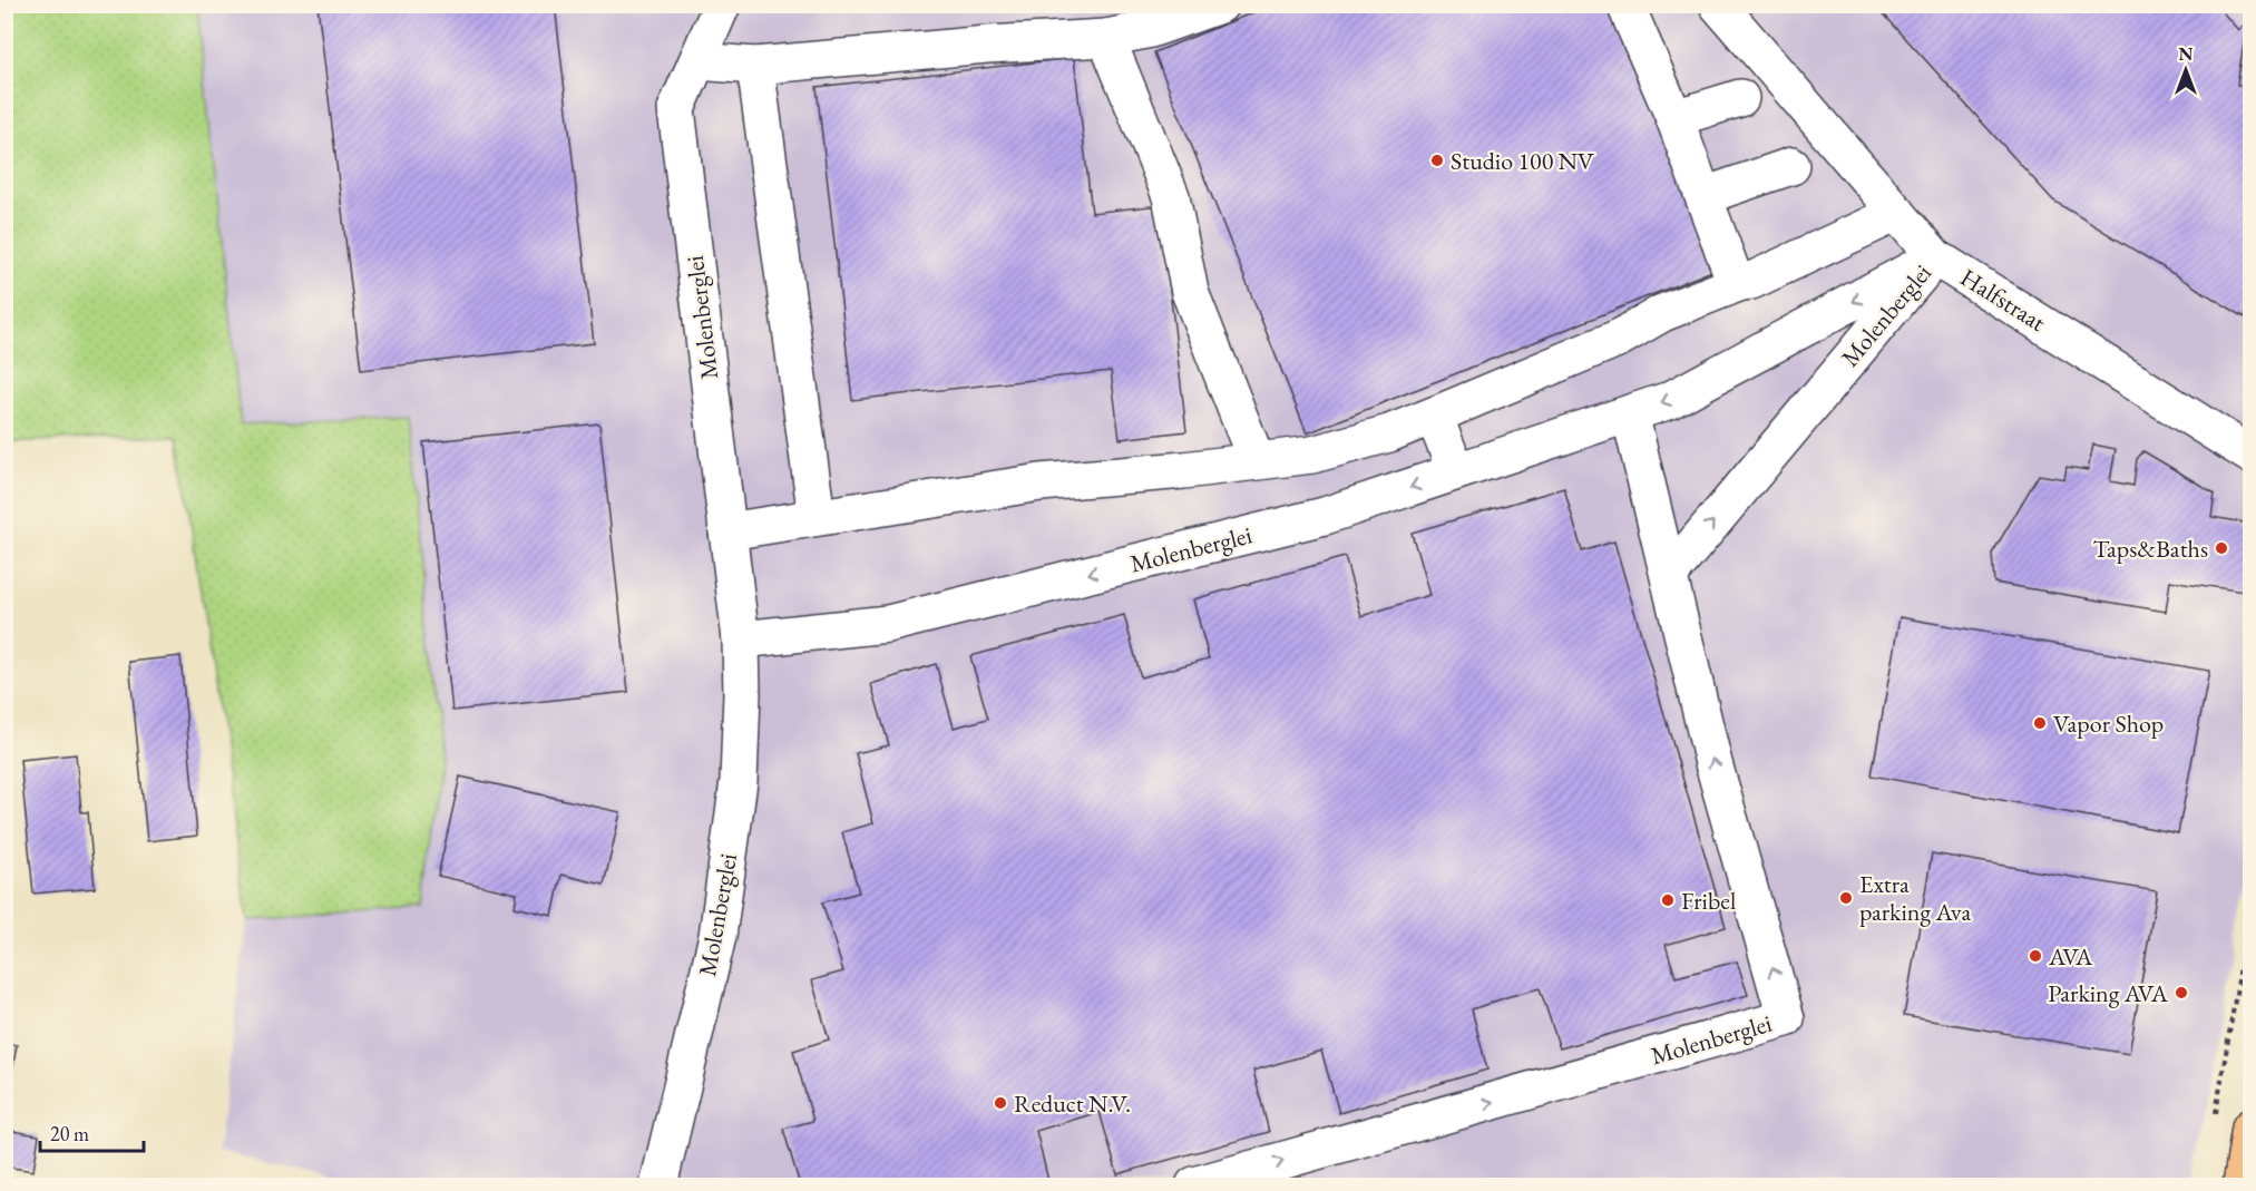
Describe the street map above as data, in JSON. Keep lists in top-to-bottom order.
{
  "streets": {
    "street": ["Halfstraat", "Molenberglei"]
  },
  "crossings": [
    ["Halfstraat", "Molenberglei"]
  ],
  "places": [
    "Studio 100 NV",
    "Taps&Baths",
    "Vapor Shop",
    "Extra parking Ava",
    "Fribel",
    "AVA",
    "Parking AVA",
    "Reduct N.V."
  ],
  "scale_bar": "20 m",
  "north": "top"
}
